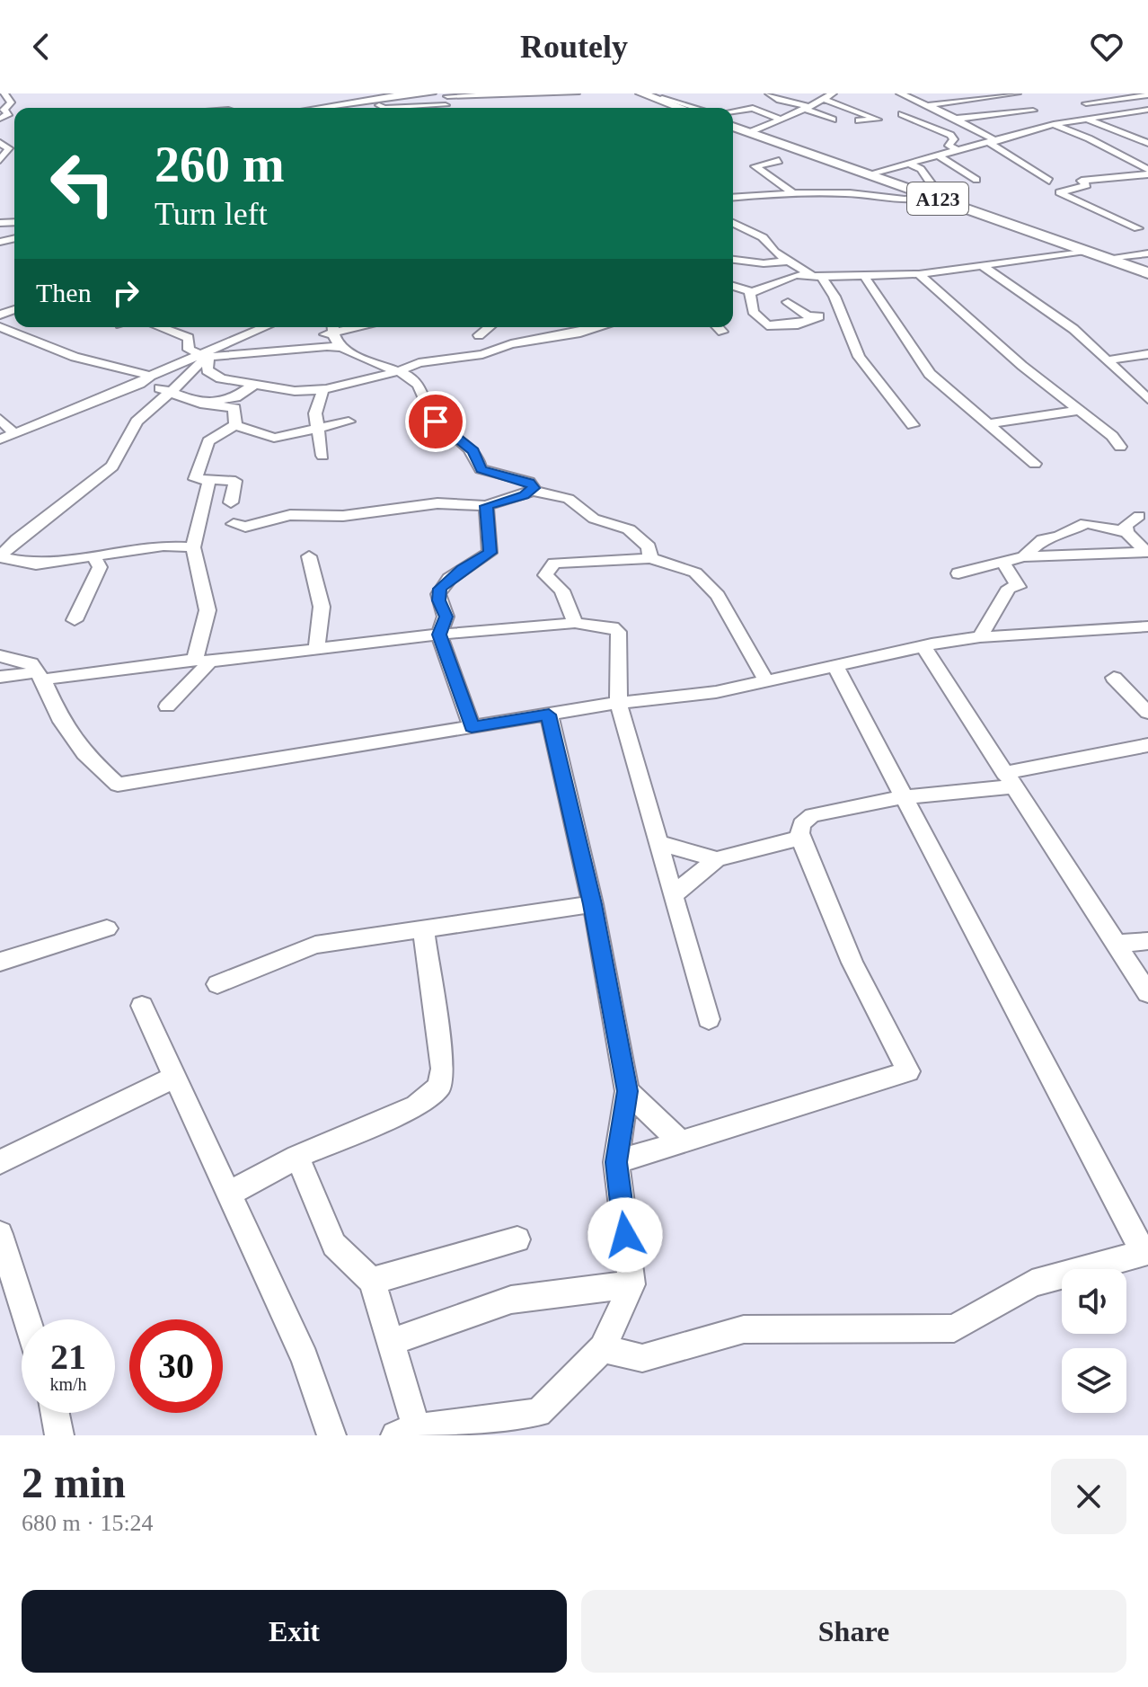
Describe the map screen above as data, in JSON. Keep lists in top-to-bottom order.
{
  "streets": {
    "highway": ["A123"]
  },
  "page": {
    "header": "Routely",
    "turn": ["260 m", "Turn left"],
    "then": "Then",
    "speed": "21 km/h",
    "limit": "30",
    "heading": ["2 min", "680 m · 15:24"],
    "buttons": ["Exit", "Share"]
  }
}
